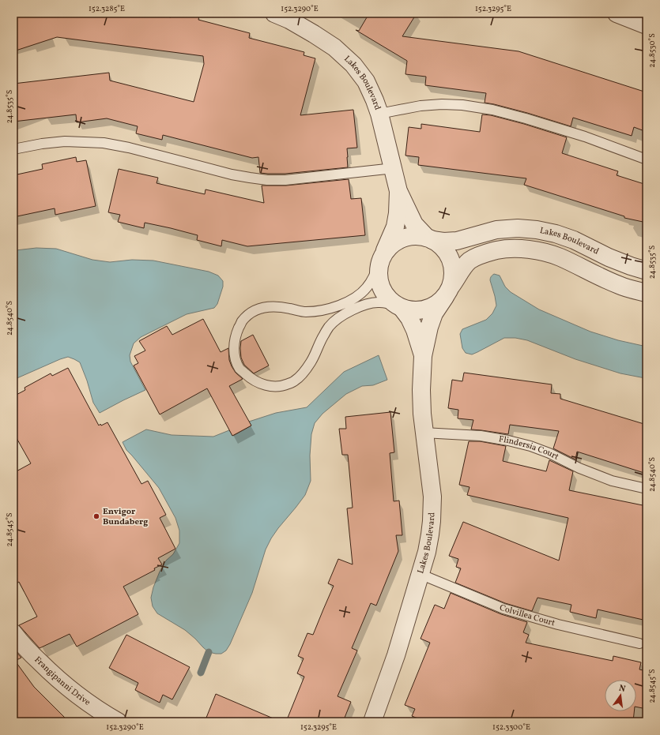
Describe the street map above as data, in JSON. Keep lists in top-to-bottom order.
{
  "streets": {
    "street": ["Lakes Boulevard", "Frangipanni Drive"],
    "lane": ["Flindersia Court", "Colvillea Court"]
  },
  "crossings": [
    ["Lakes Boulevard", "Flindersia Court"],
    ["Lakes Boulevard", "Colvillea Court"]
  ],
  "places": ["Envigor Bundaberg"],
  "north": "top",
  "coordinates": [
    "152.3285°E",
    "152.3290°E",
    "152.3295°E",
    "24.8530°S",
    "24.8535°S",
    "24.8540°S",
    "24.8545°S",
    "152.3300°E"
  ]
}
